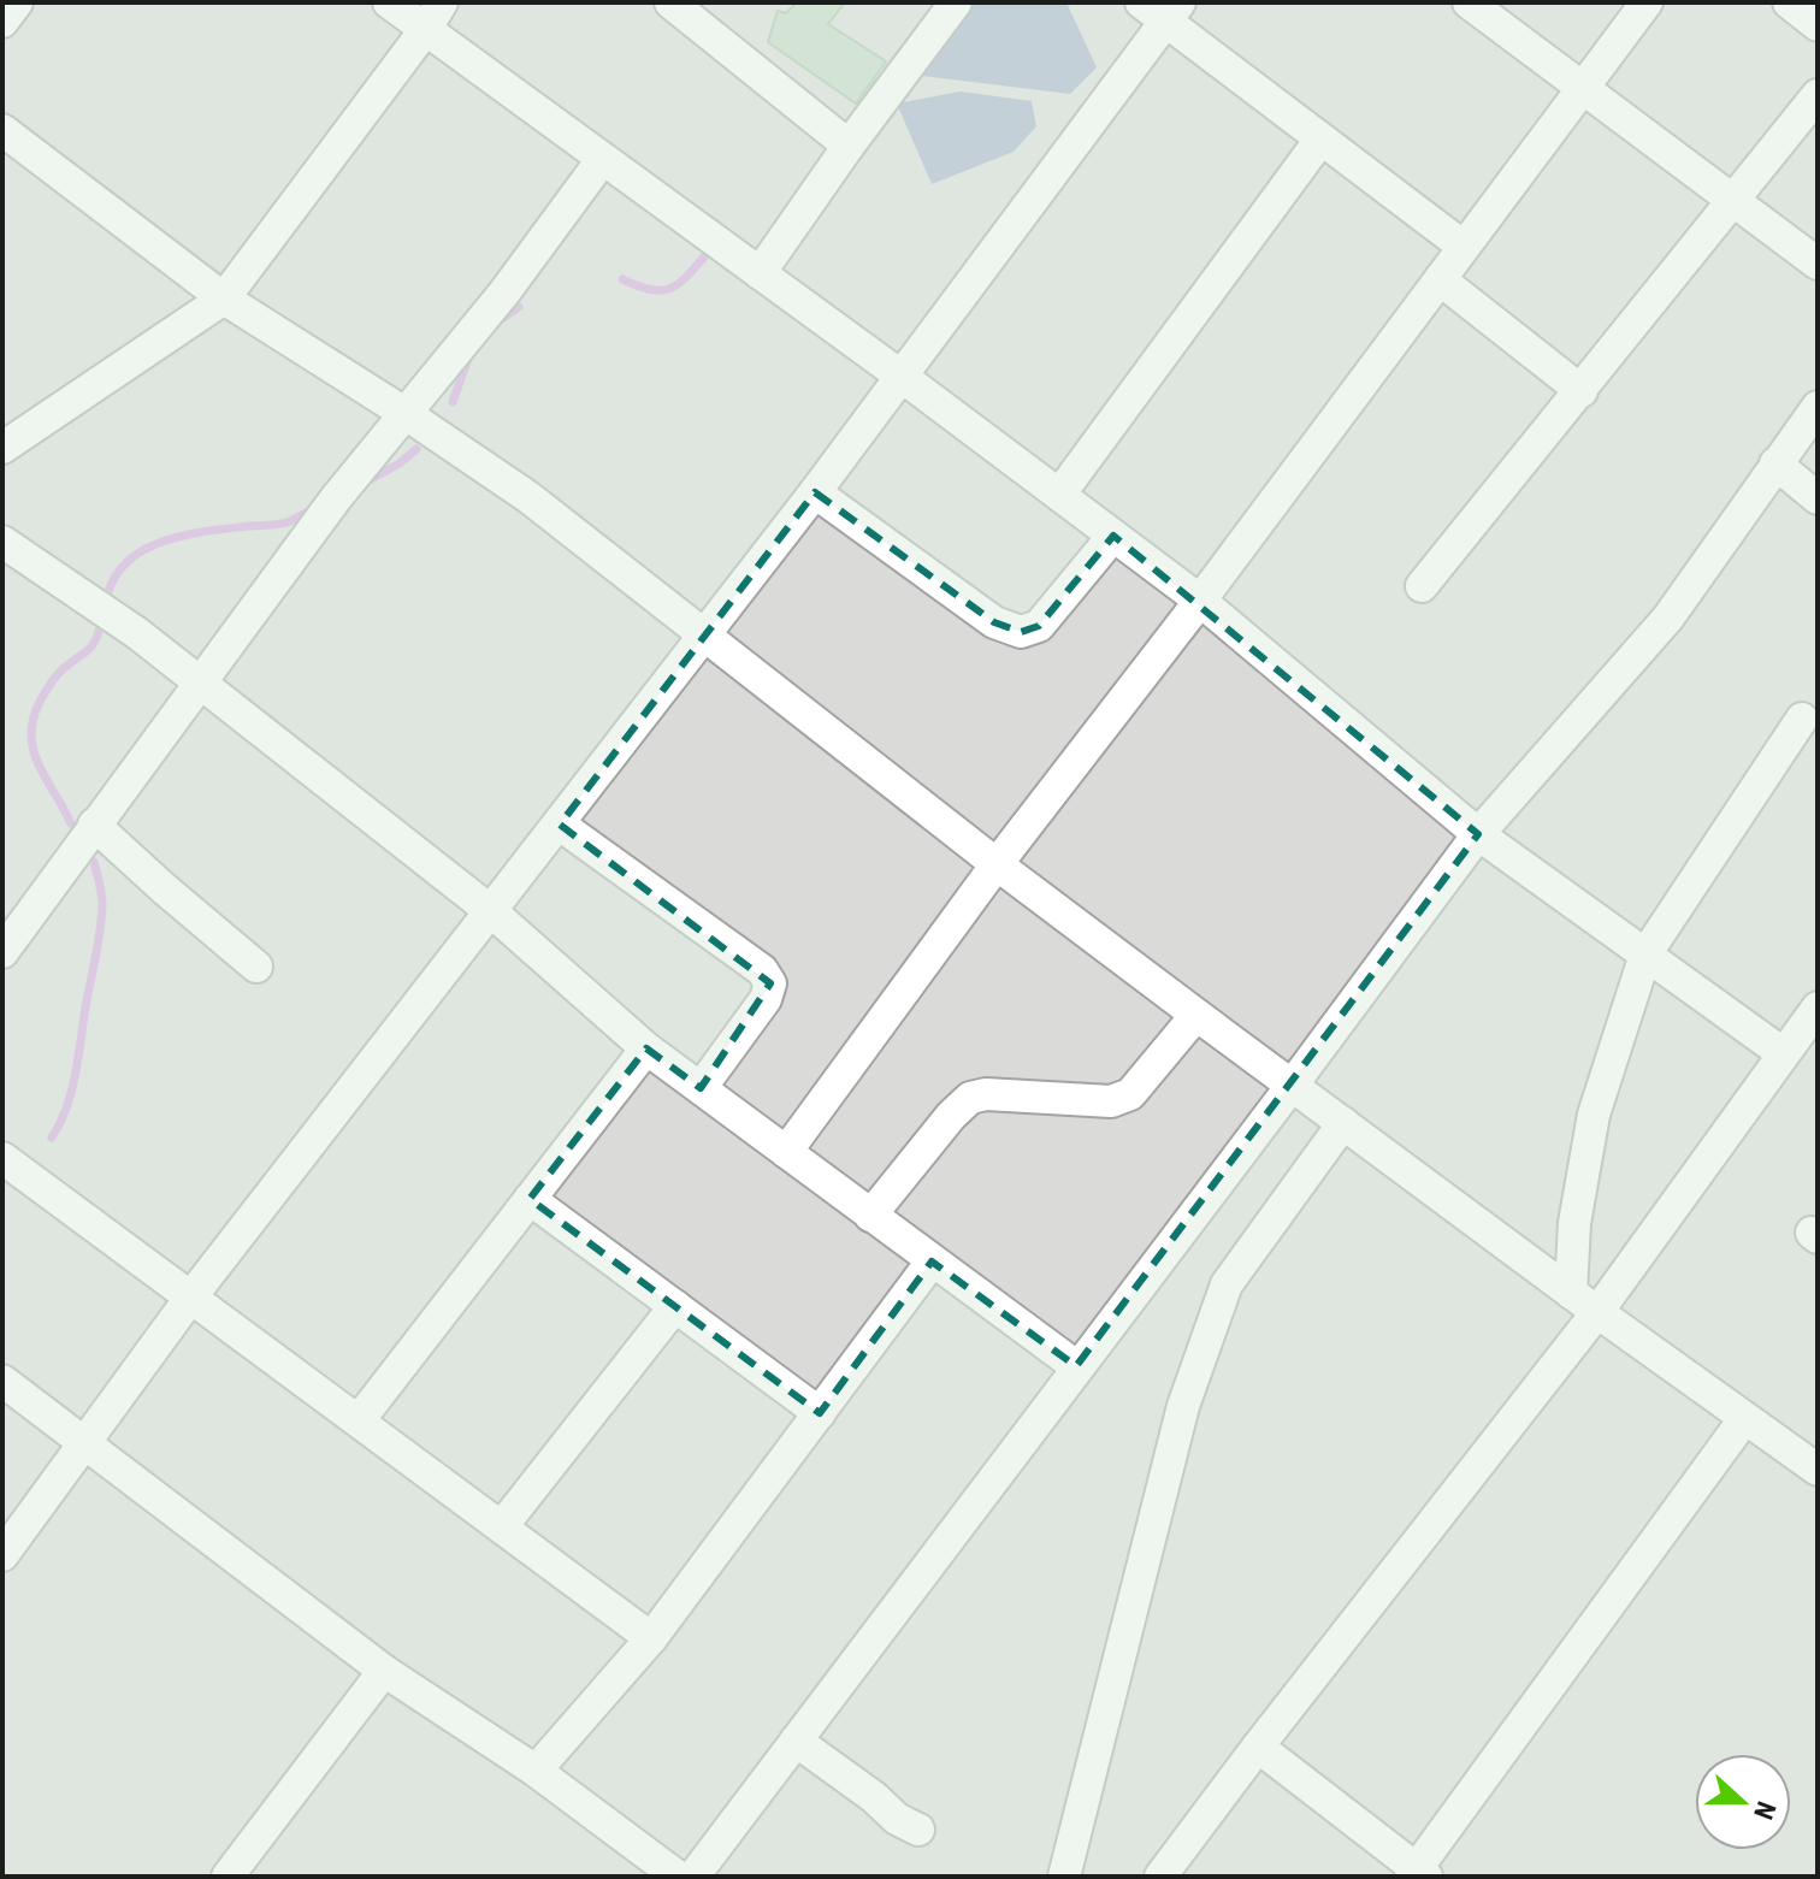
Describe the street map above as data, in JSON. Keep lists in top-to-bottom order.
{
  "north": "right"
}
